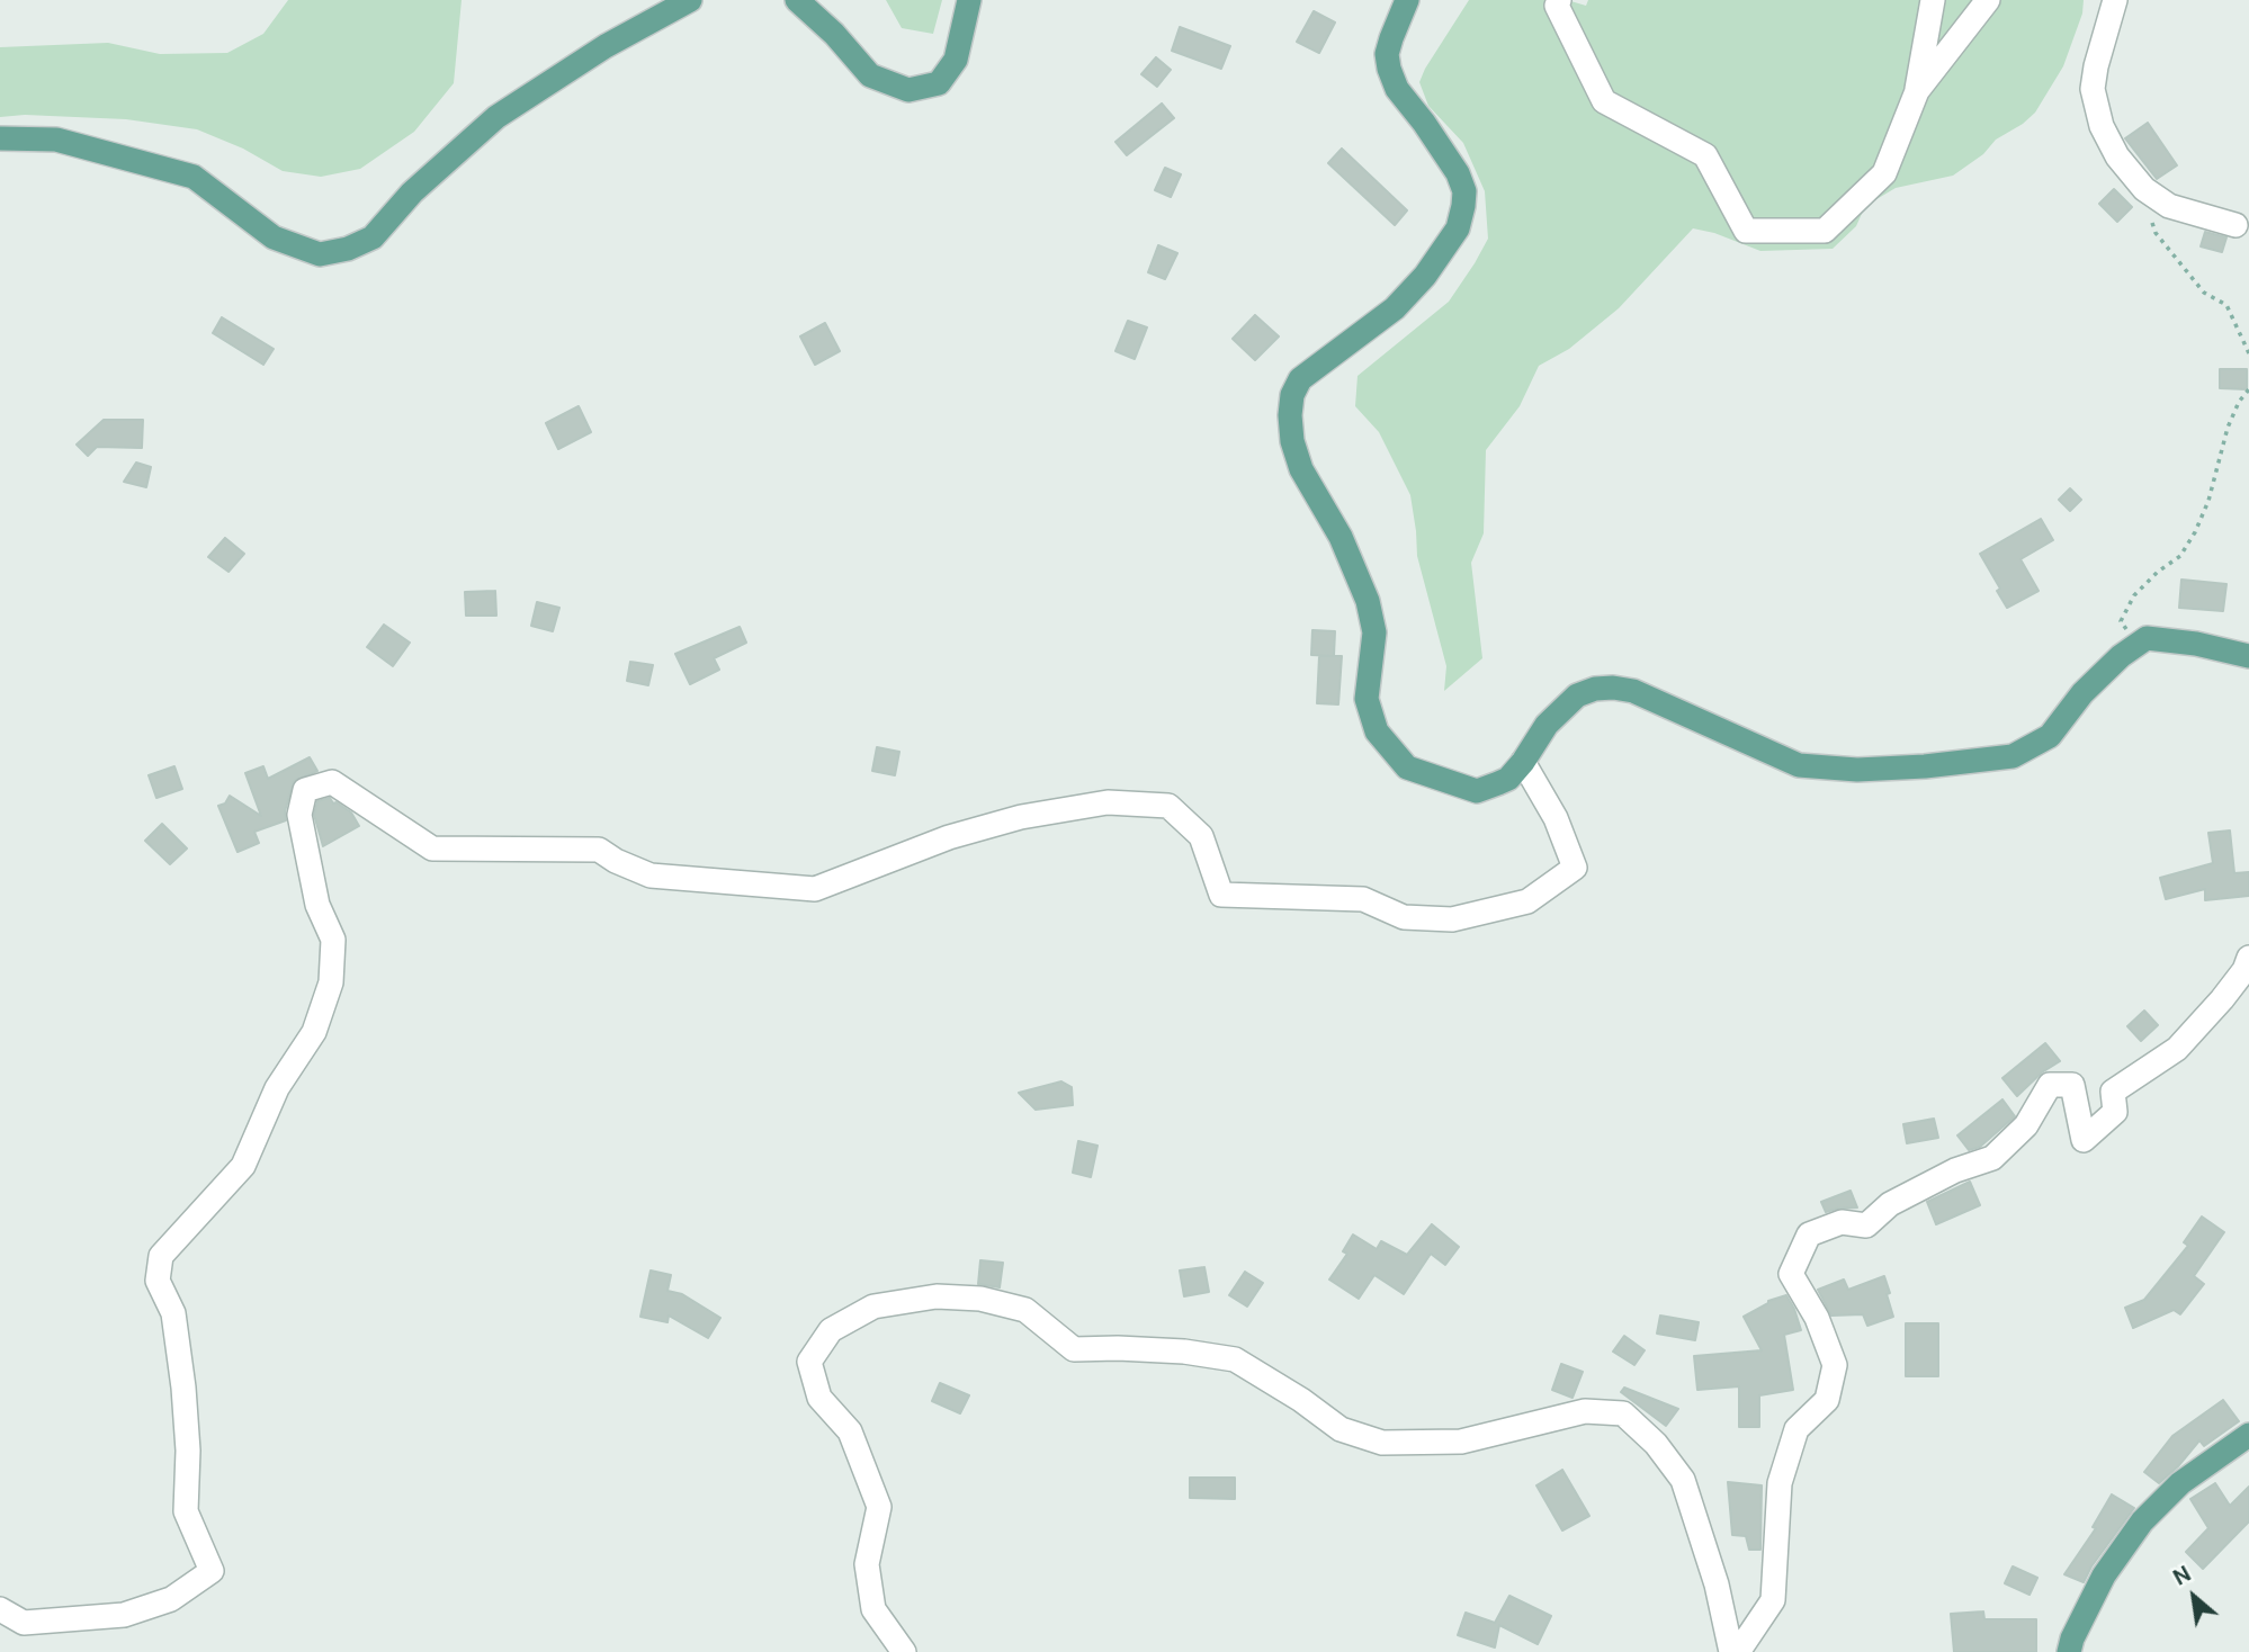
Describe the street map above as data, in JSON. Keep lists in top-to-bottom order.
{
  "north": "top left"
}
